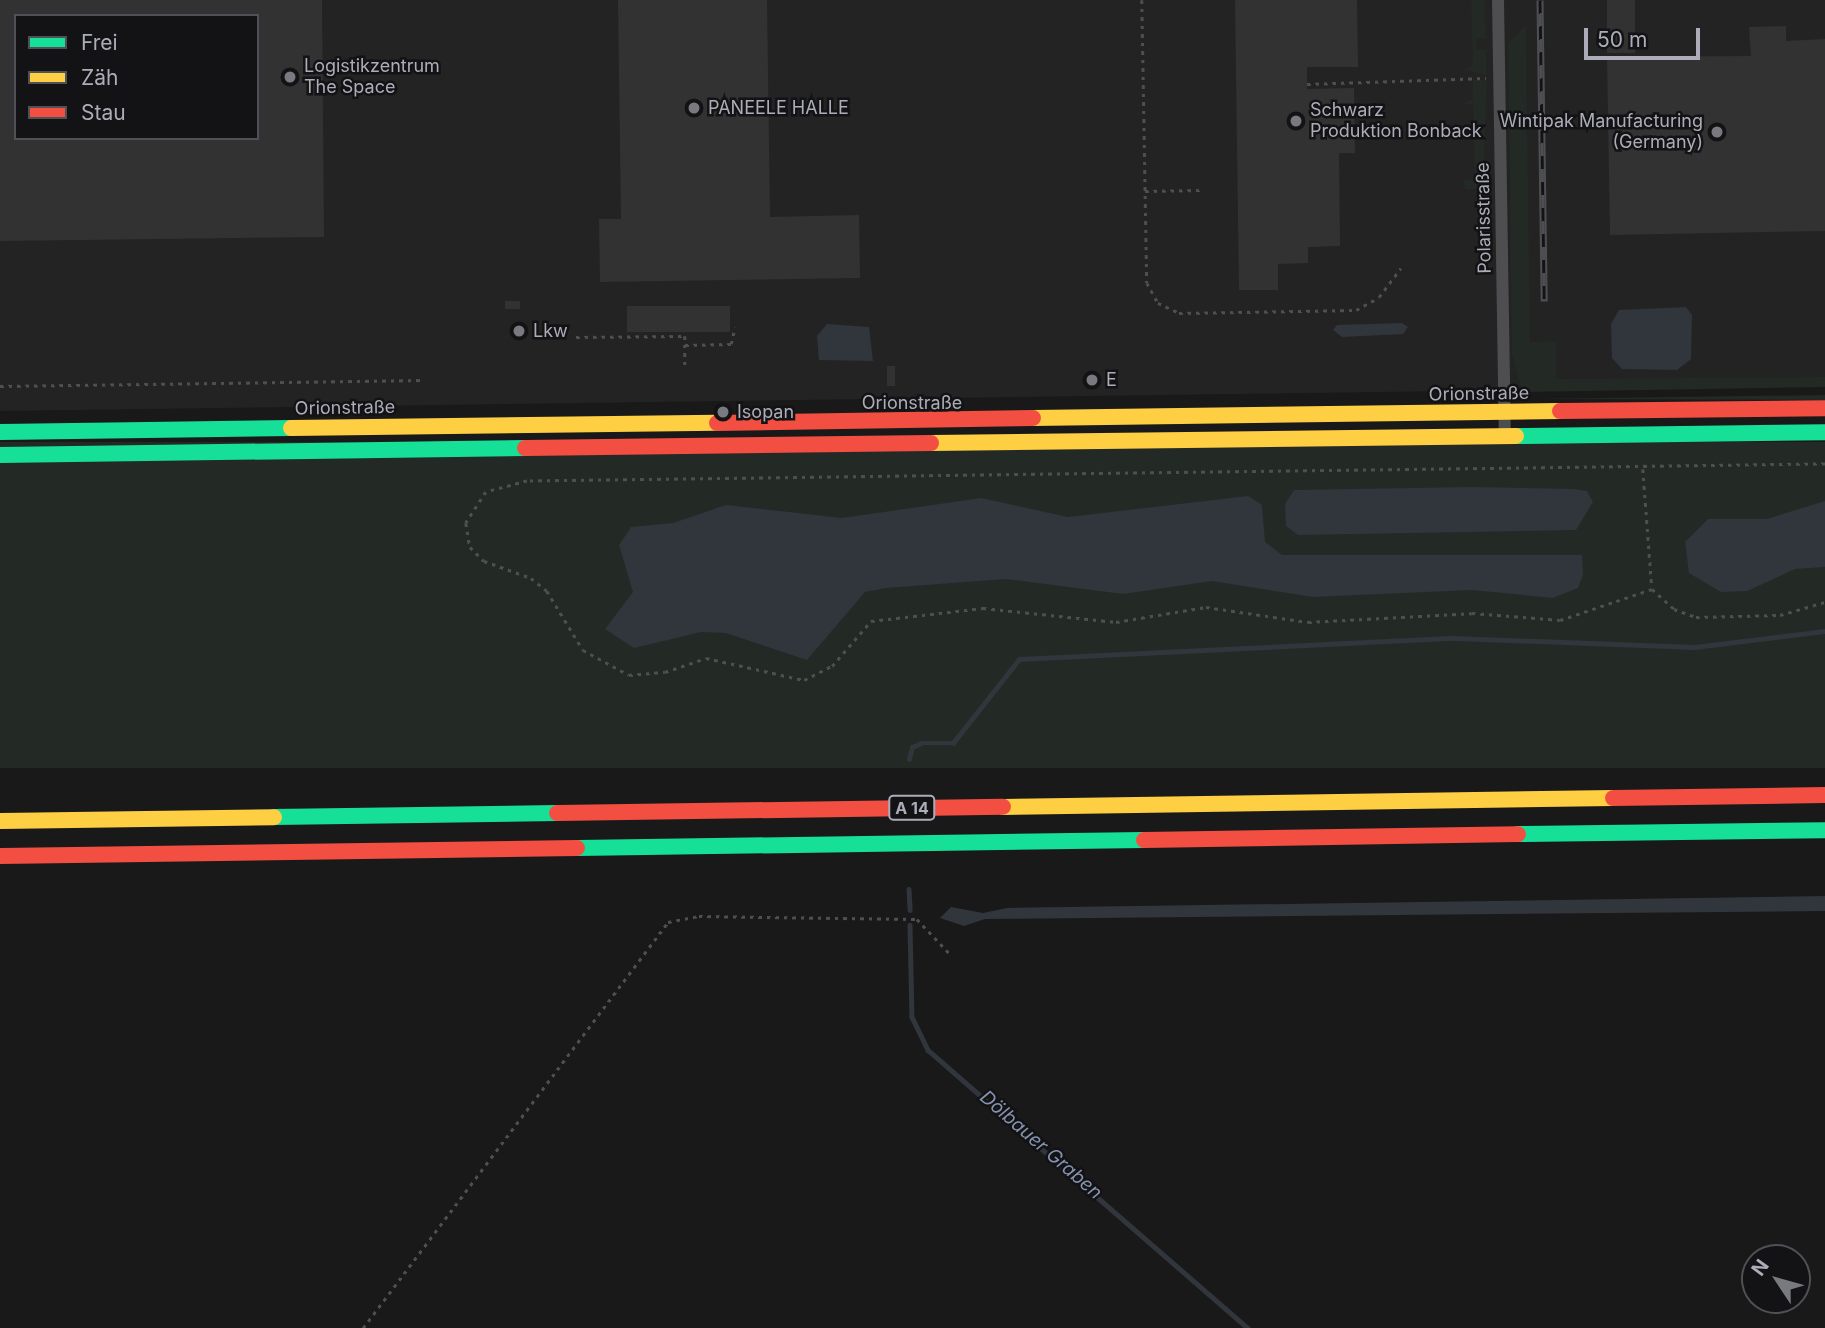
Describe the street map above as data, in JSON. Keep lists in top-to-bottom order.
{
  "streets": {
    "main road": ["Orionstraße", "A 14"],
    "street": ["Polarisstraße"]
  },
  "crossings": [
    ["Polarisstraße", "Orionstraße"]
  ],
  "water": ["Dölbauer Graben"],
  "places": [
    "Logistikzentrum The Space",
    "PANEELE HALLE",
    "Schwarz Produktion Bonback",
    "Wintipak Manufacturing (Germany)",
    "Lkw",
    "E",
    "Isopan"
  ],
  "legend": ["Frei", "Zäh", "Stau"],
  "scale_bar": "50 m",
  "north": "top left"
}
